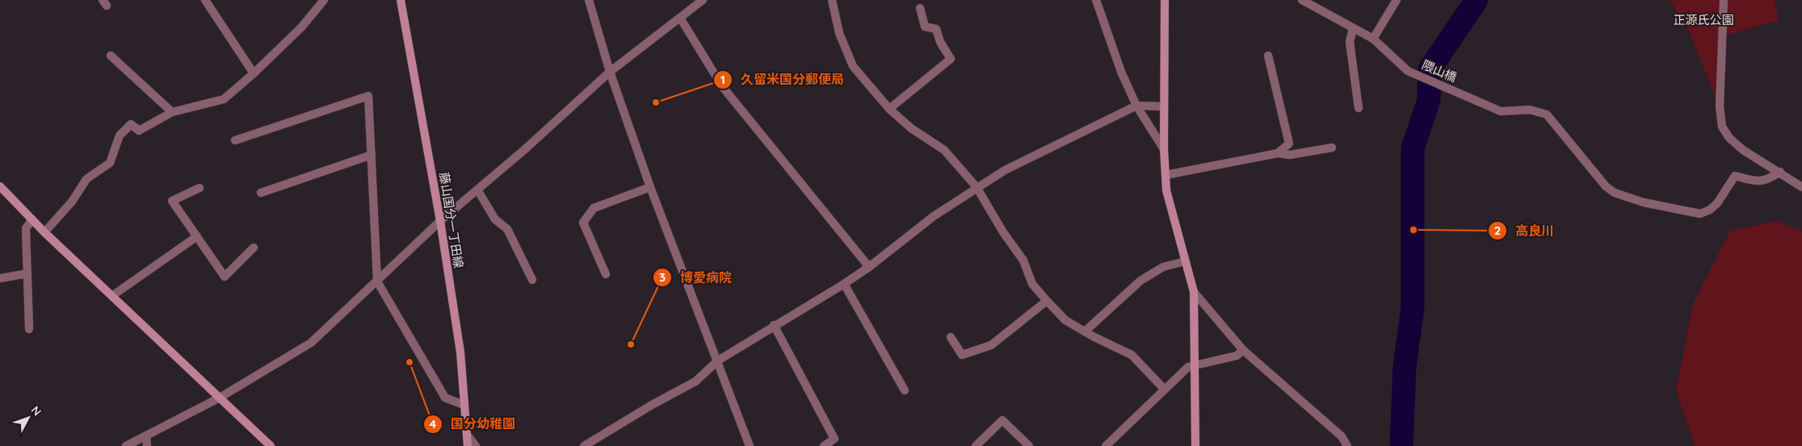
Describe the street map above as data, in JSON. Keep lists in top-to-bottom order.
{
  "streets": {
    "street": ["隈山橋", "藤山国分一丁田線"]
  },
  "parks": ["正源氏公園"],
  "places": [
    "久留米国分郵便局",
    "高良川",
    "博愛病院",
    "国分幼稚園"
  ],
  "north": "top right"
}
